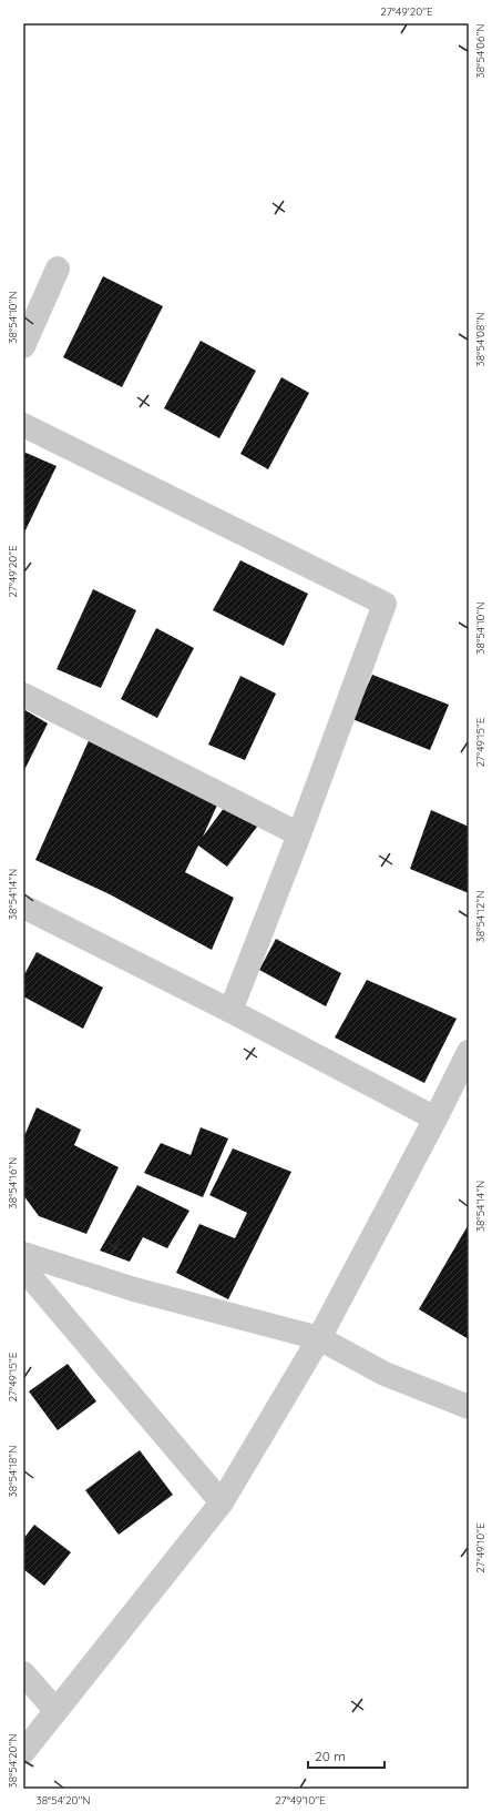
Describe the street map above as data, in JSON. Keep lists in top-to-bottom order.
{
  "scale_bar": "20 m",
  "coordinates": [
    "27°49'20\"E",
    "38°54'06\"N",
    "38°54'10\"N",
    "38°54'08\"N",
    "27°49'15\"E",
    "38°54'14\"N",
    "38°54'12\"N",
    "38°54'16\"N",
    "38°54'18\"N",
    "27°49'10\"E",
    "38°54'20\"N"
  ]
}
